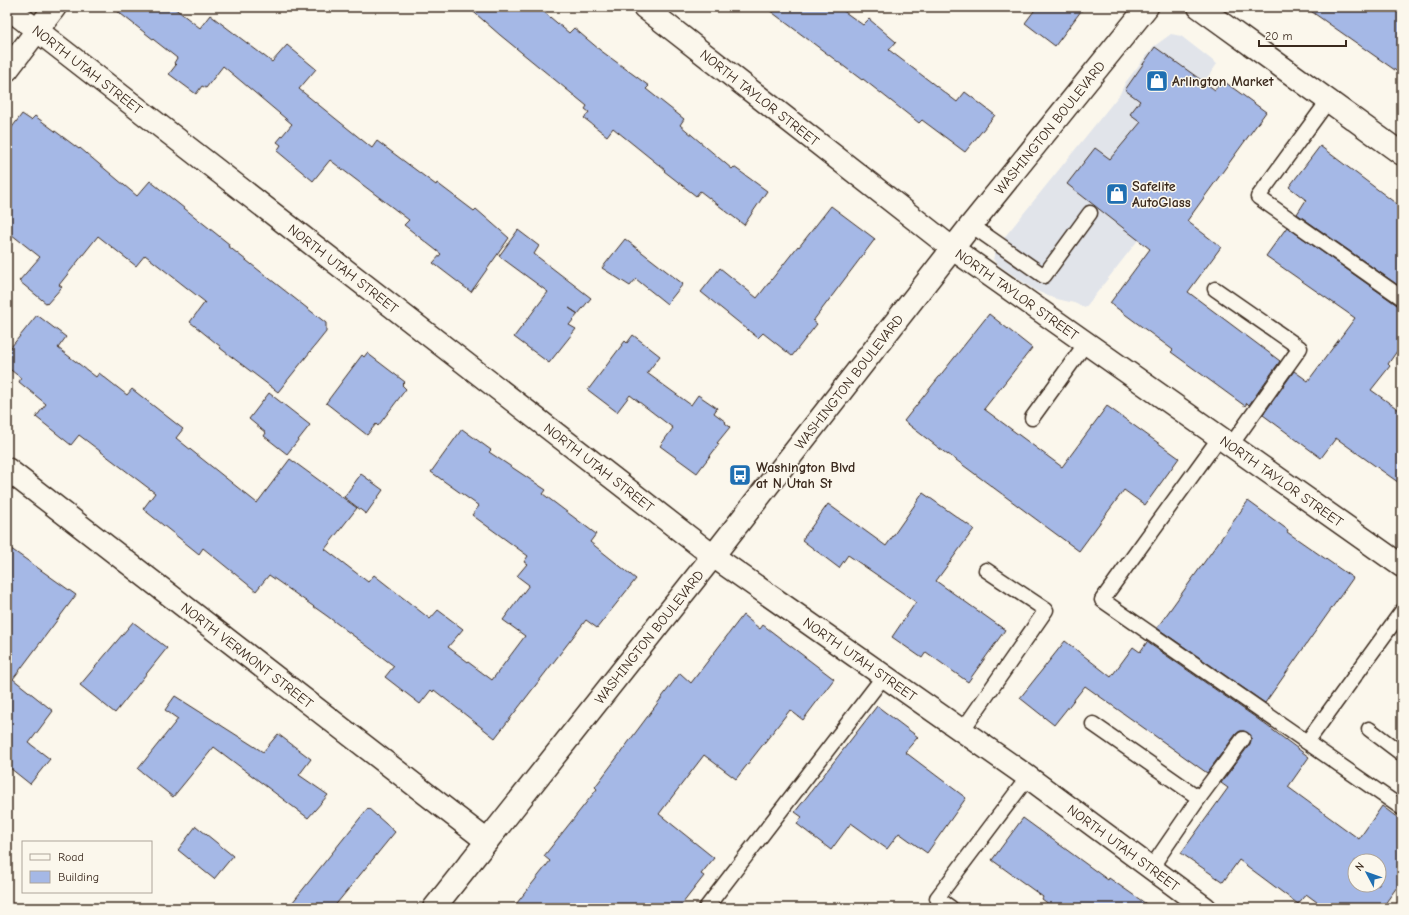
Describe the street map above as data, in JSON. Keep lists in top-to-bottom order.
{
  "streets": {
    "street": [
      "NORTH UTAH STREET",
      "NORTH TAYLOR STREET",
      "WASHINGTON BOULEVARD",
      "NORTH VERMONT STREET"
    ]
  },
  "crossings": [
    ["NORTH UTAH STREET", "WASHINGTON BOULEVARD"],
    ["NORTH TAYLOR STREET", "WASHINGTON BOULEVARD"],
    ["WASHINGTON BOULEVARD", "NORTH VERMONT STREET"]
  ],
  "places": {
    "shop": ["Arlington Market", "Safelite AutoGlass"],
    "bus stop": ["Washington Blvd at N Utah St"]
  },
  "legend": ["Road", "Building"],
  "scale_bar": "20 m",
  "north": "top left"
}
